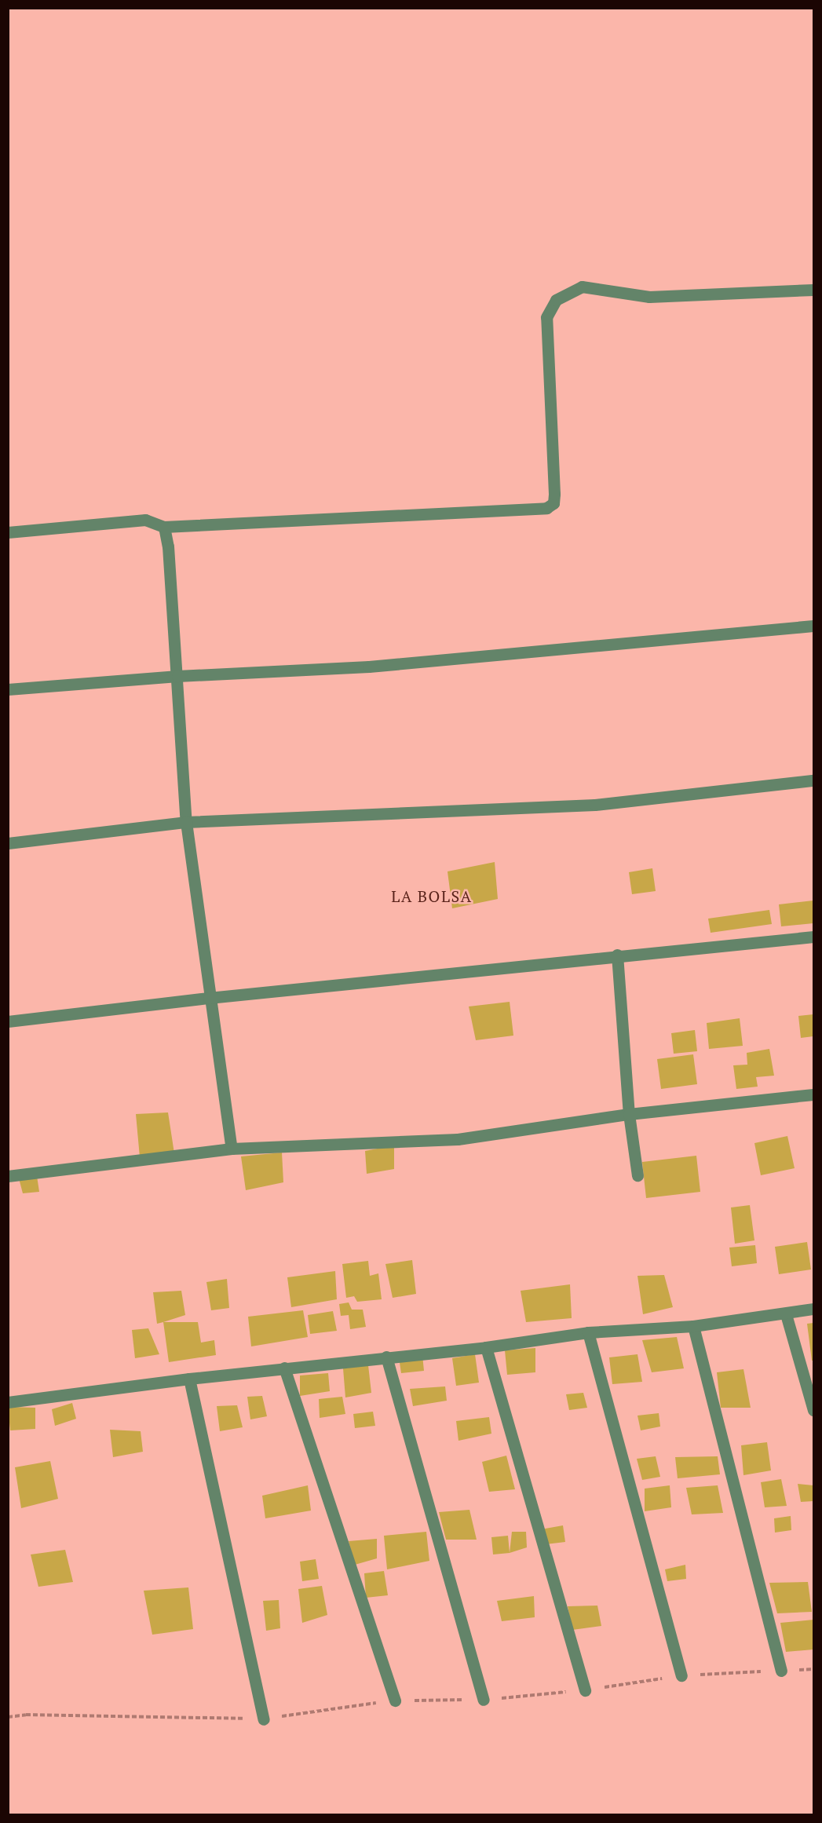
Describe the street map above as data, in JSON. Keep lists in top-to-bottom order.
{
  "districts": ["LA BOLSA"]
}
